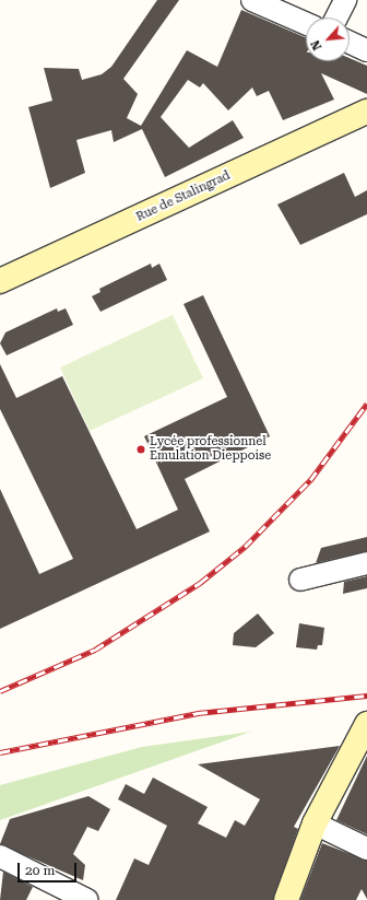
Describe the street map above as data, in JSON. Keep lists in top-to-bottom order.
{
  "streets": {
    "street": ["Rue de Stalingrad"]
  },
  "places": ["Lycée professionnel Emulation Dieppoise"],
  "scale_bar": "20 m",
  "north": "bottom left"
}
